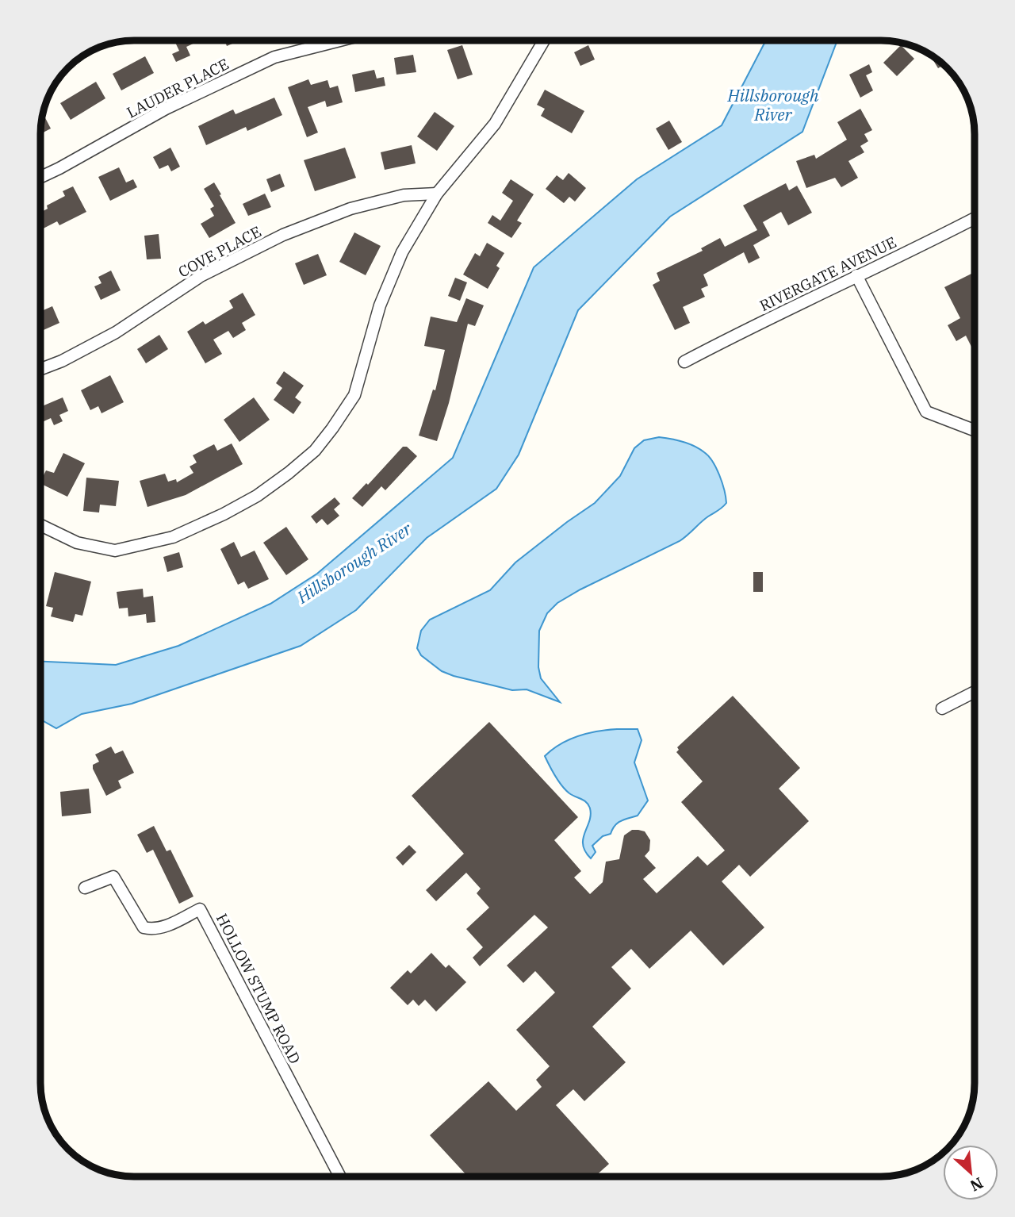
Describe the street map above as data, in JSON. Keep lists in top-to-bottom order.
{
  "streets": {
    "street": [
      "LAUDER PLACE",
      "COVE PLACE",
      "RIVERGATE AVENUE",
      "HOLLOW STUMP ROAD"
    ]
  },
  "water": ["Hillsborough River"],
  "north": "bottom right"
}
